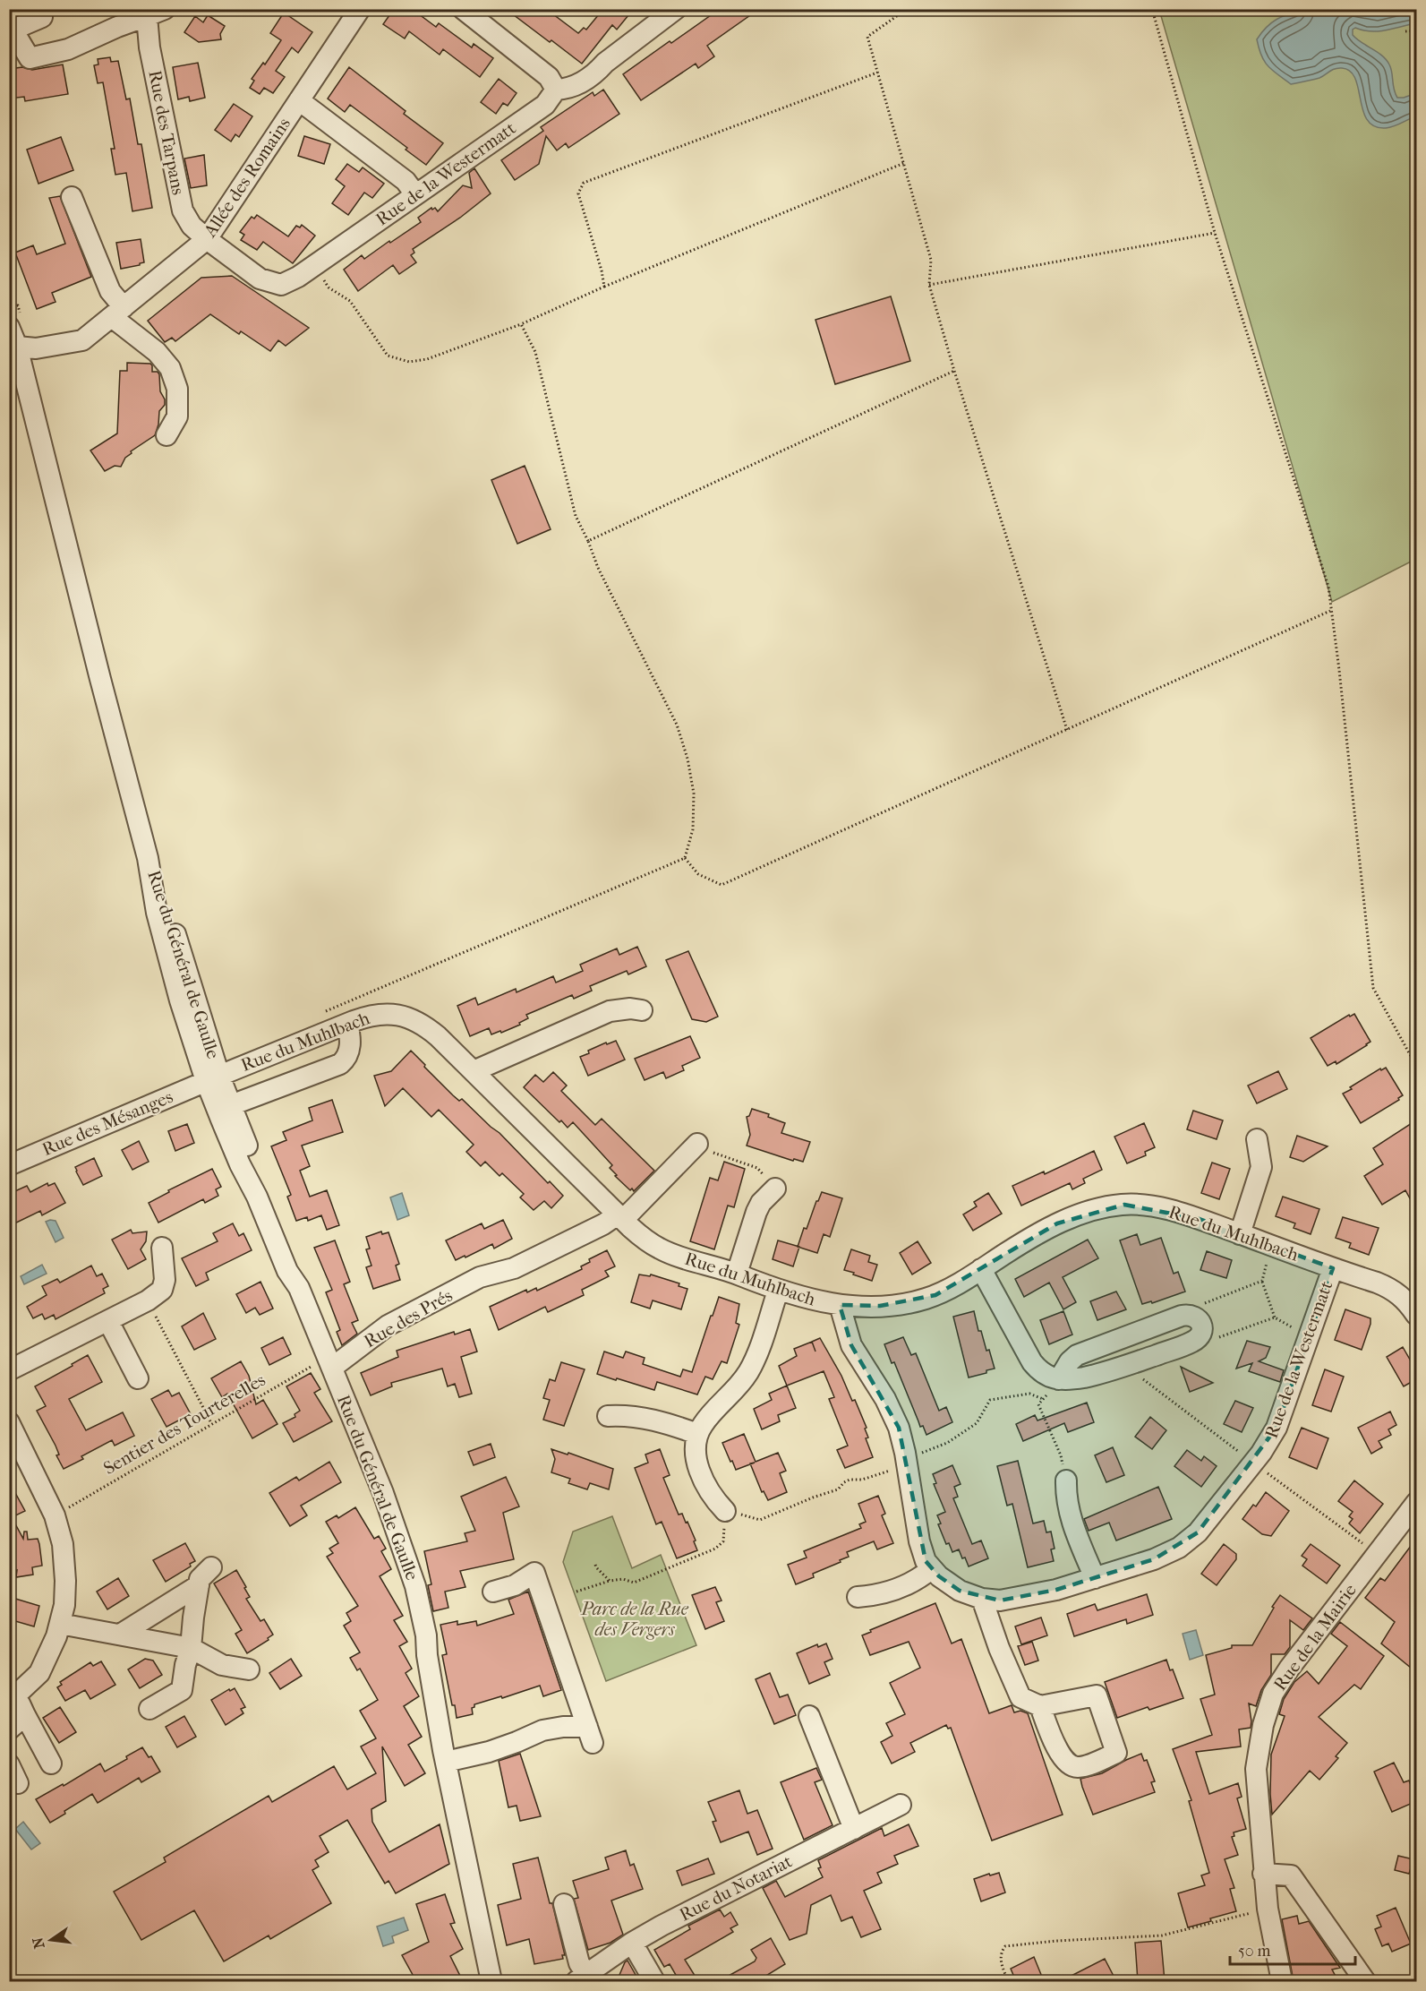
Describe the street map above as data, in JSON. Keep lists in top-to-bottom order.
{
  "streets": {
    "street": [
      "Rue des Tarpans",
      "Rue de la Westermatt",
      "Allée des Romains",
      "Rue du Général de Gaulle",
      "Rue du Muhlbach",
      "Rue des Mésanges",
      "Rue des Prés",
      "Rue de la Mairie",
      "Rue du Notariat"
    ],
    "path": ["Sentier des Tourterelles"]
  },
  "crossings": [
    ["Rue des Tarpans", "Rue de la Westermatt"],
    ["Rue des Tarpans", "Allée des Romains"],
    ["Rue de la Westermatt", "Allée des Romains"],
    ["Rue de la Westermatt", "Rue du Muhlbach"],
    ["Allée des Romains", "Rue du Général de Gaulle"],
    ["Rue du Général de Gaulle", "Rue du Muhlbach"],
    ["Rue du Général de Gaulle", "Rue des Mésanges"],
    ["Rue du Général de Gaulle", "Rue des Prés"],
    ["Rue du Général de Gaulle", "Sentier des Tourterelles"],
    ["Rue du Muhlbach", "Rue des Mésanges"],
    ["Rue du Muhlbach", "Rue des Prés"],
    ["Rue des Prés", "Sentier des Tourterelles"]
  ],
  "parks": ["Parc de la Rue des Vergers"],
  "scale_bar": "50 m",
  "north": "left"
}
